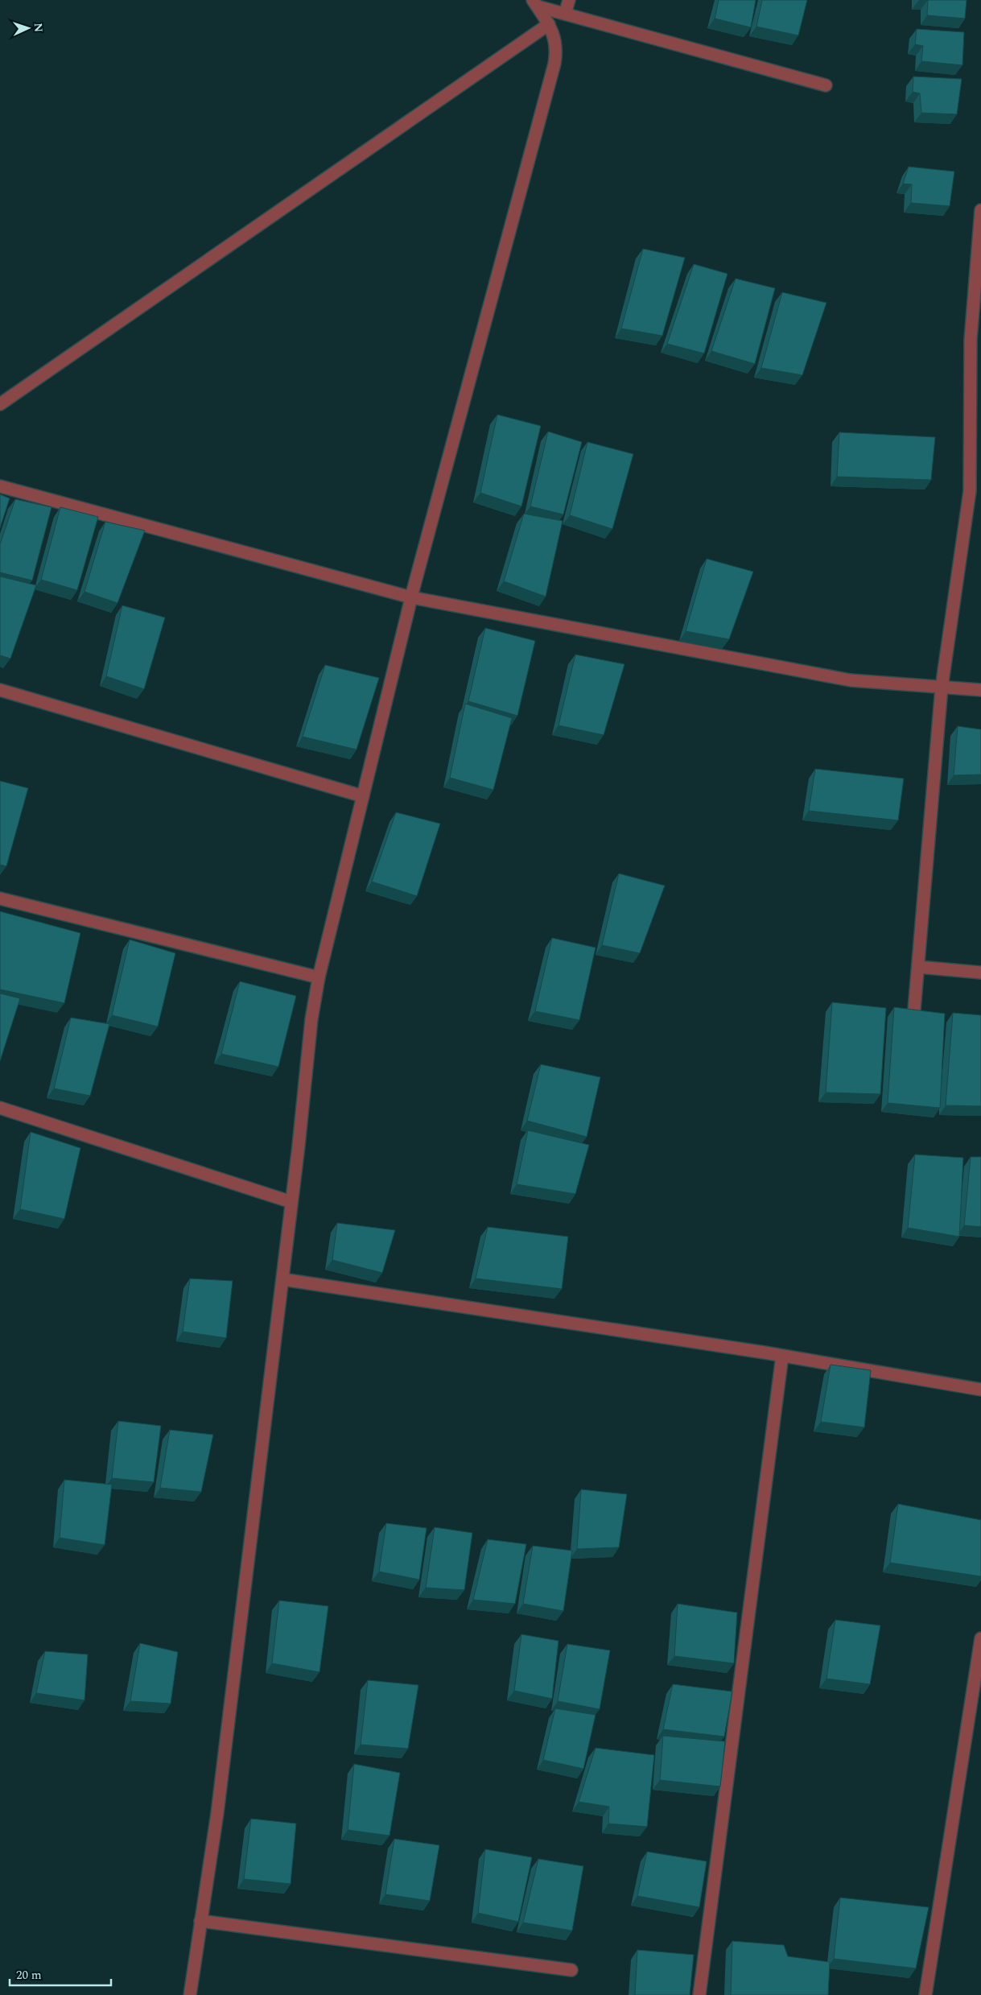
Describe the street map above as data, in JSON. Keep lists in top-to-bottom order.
{
  "scale_bar": "20 m",
  "north": "right"
}
